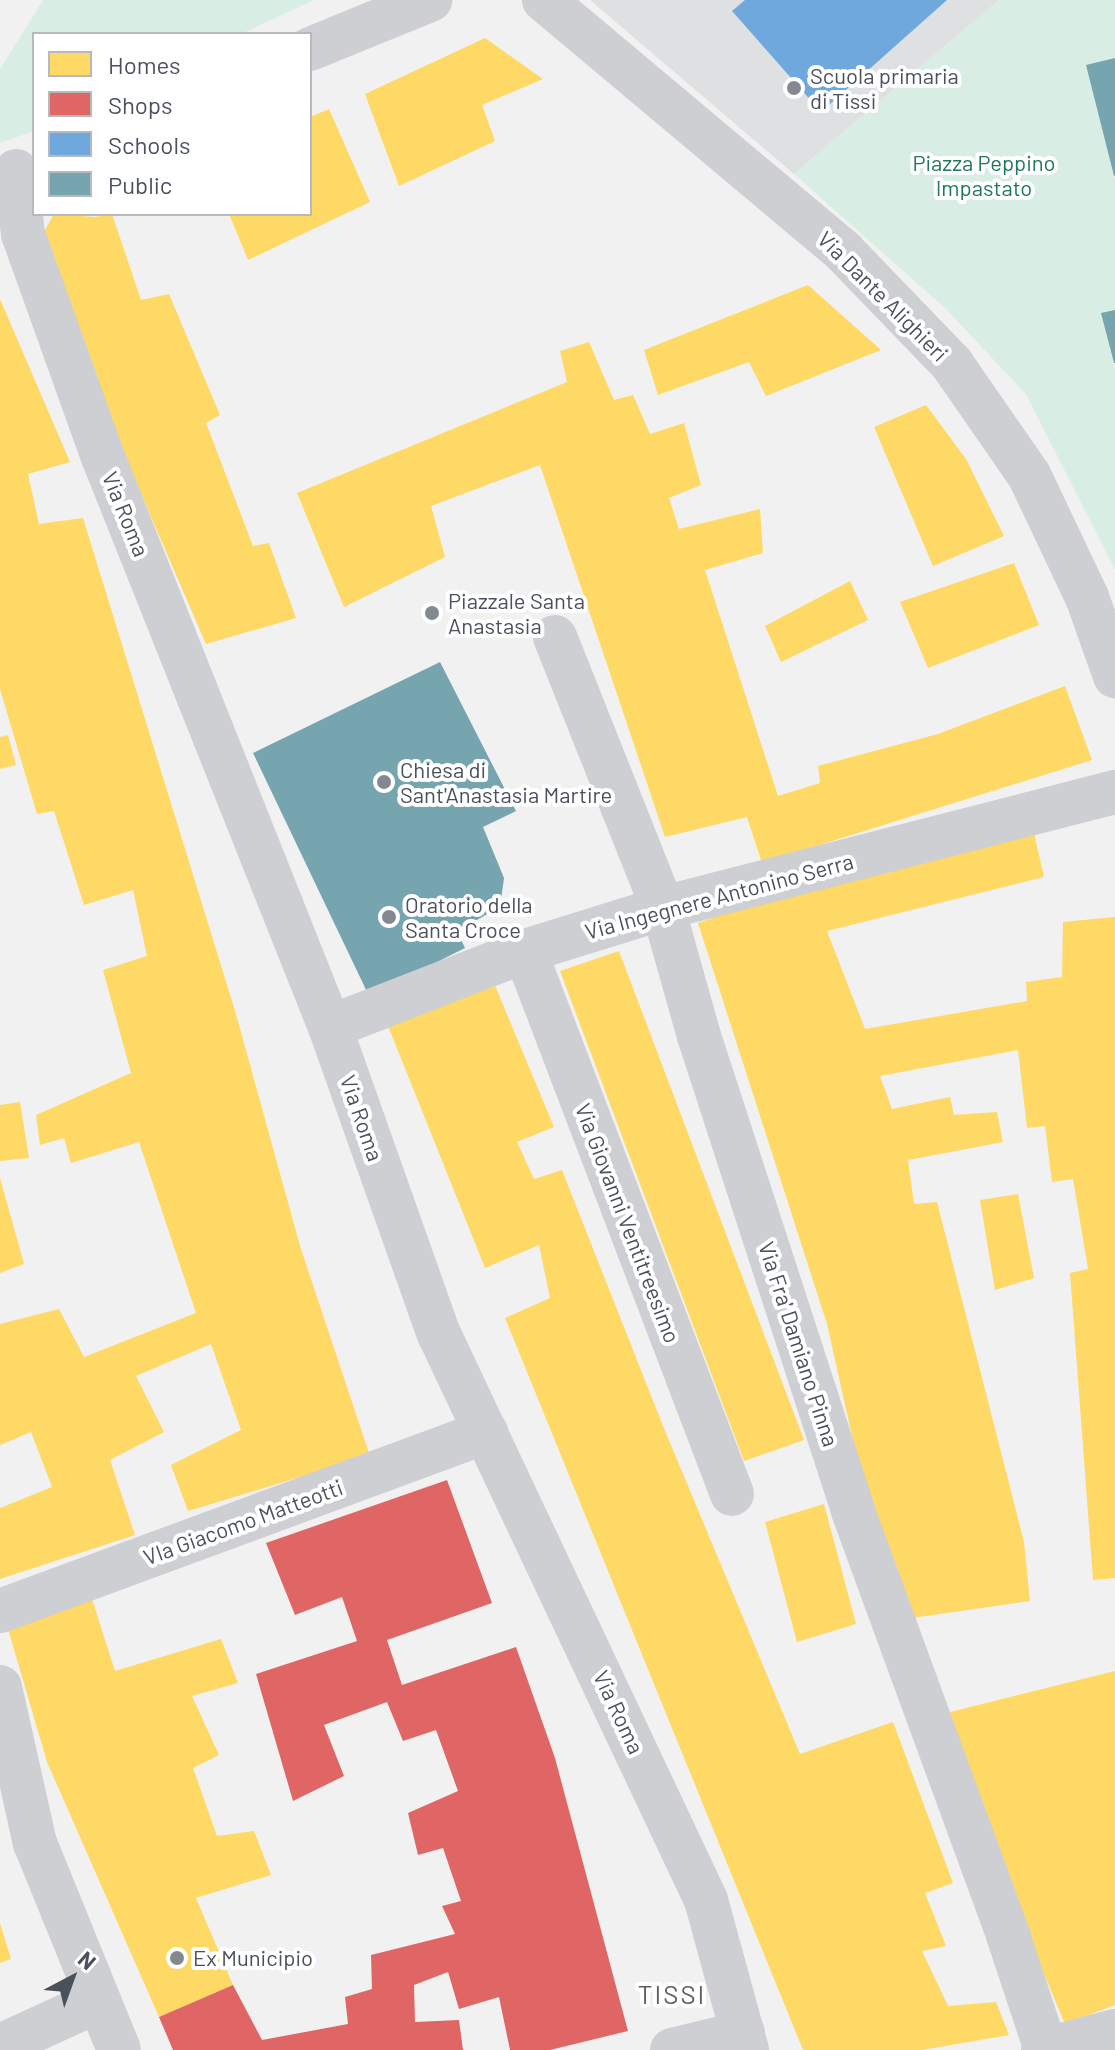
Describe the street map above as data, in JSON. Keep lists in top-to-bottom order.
{
  "streets": {
    "street": [
      "Via Dante Alighieri",
      "Via Roma",
      "Via Ingegnere Antonino Serra",
      "Via Giovanni Ventitreesimo",
      "Via Fra' Damiano Pinna",
      "VIa Giacomo Matteotti"
    ]
  },
  "crossings": [
    ["Via Roma", "Via Ingegnere Antonino Serra"],
    ["Via Roma", "VIa Giacomo Matteotti"],
    ["Via Ingegnere Antonino Serra", "Via Giovanni Ventitreesimo"],
    ["Via Ingegnere Antonino Serra", "Via Fra' Damiano Pinna"]
  ],
  "districts": ["TISSI"],
  "parks": ["Piazza Peppino Impastato"],
  "places": [
    "Scuola primaria di Tissi",
    "Piazzale Santa Anastasia",
    "Chiesa di Sant'Anastasia Martire",
    "Oratorio della Santa Croce",
    "Ex Municipio"
  ],
  "legend": [
    "Homes",
    "Shops",
    "Schools",
    "Public"
  ],
  "north": "top right"
}
